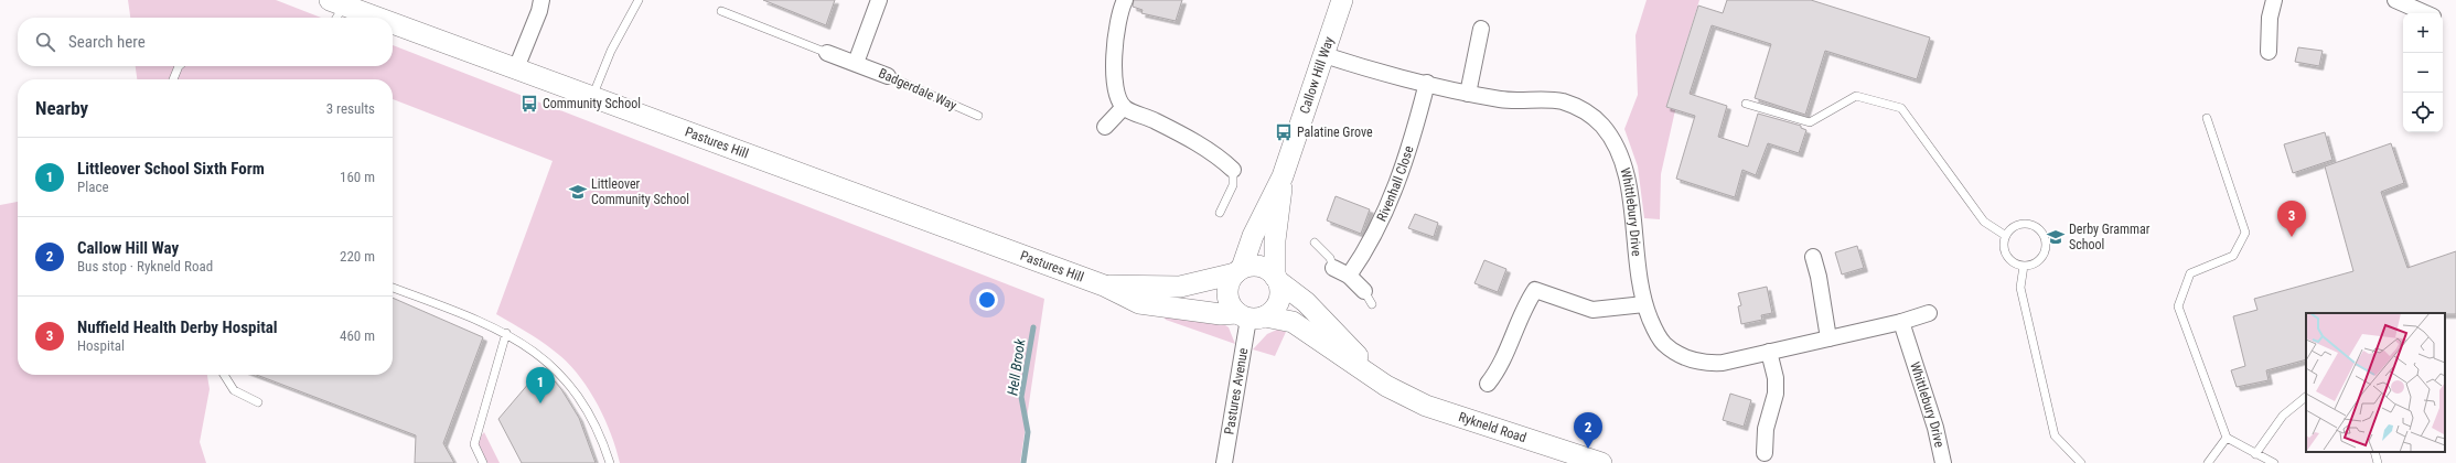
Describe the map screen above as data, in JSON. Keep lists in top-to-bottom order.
{
  "streets": {
    "street": [
      "Callow Hill Way",
      "Badgerdale Way",
      "Pastures Hill",
      "Rivenhall Close",
      "Whittlebury Drive",
      "Pastures Avenue",
      "Rykneld Road"
    ]
  },
  "crossings": [
    ["Callow Hill Way", "Pastures Hill"],
    ["Callow Hill Way", "Whittlebury Drive"],
    ["Callow Hill Way", "Pastures Avenue"],
    ["Callow Hill Way", "Rykneld Road"],
    ["Pastures Hill", "Pastures Avenue"],
    ["Pastures Hill", "Rykneld Road"],
    ["Rivenhall Close", "Whittlebury Drive"],
    ["Pastures Avenue", "Rykneld Road"]
  ],
  "water": ["Hell Brook"],
  "places": {
    "bus stop": ["Community School", "Palatine Grove"],
    "school or university": ["Littleover Community School", "Derby Grammar School"]
  },
  "page": {
    "map_buttons": ["+", "−"],
    "search": "Search here",
    "heading": ["Nearby", "3 results"],
    "list": [
      {
        "mark": "1",
        "name": "Littleover School Sixth Form",
        "note": "Place",
        "value": "160 m"
      },
      {
        "mark": "2",
        "name": "Callow Hill Way",
        "note": "Bus stop · Rykneld Road",
        "value": "220 m"
      },
      {
        "mark": "3",
        "name": "Nuffield Health Derby Hospital",
        "note": "Hospital",
        "value": "460 m"
      }
    ],
    "pins": ["3", "1", "2"]
  }
}
